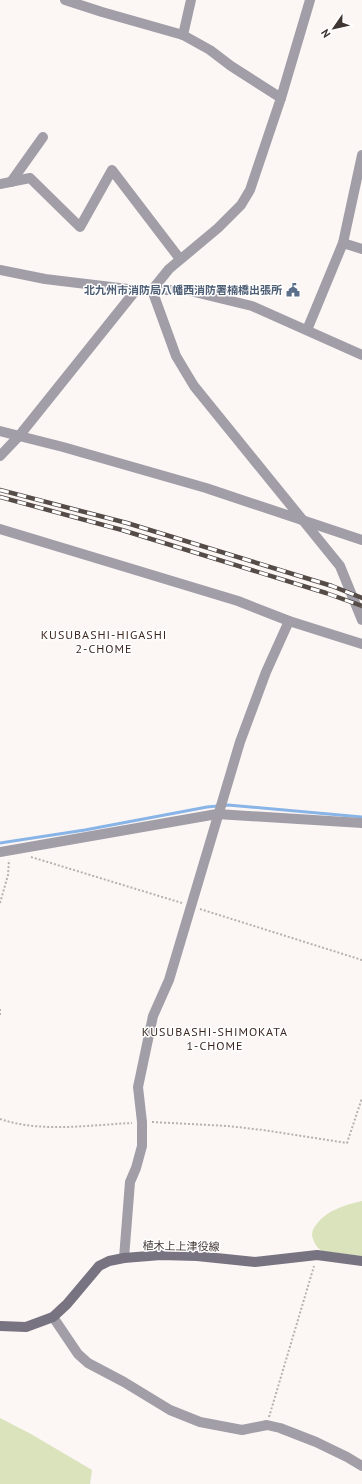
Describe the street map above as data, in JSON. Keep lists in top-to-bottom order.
{
  "streets": {
    "main road": ["植木上上津役線"]
  },
  "districts": ["KUSUBASHI-HIGASHI 2-CHOME", "KUSUBASHI-SHIMOKATA 1-CHOME"],
  "places": {
    "public building": ["北九州市消防局八幡西消防署楠橋出張所"]
  },
  "north": "bottom left"
}
